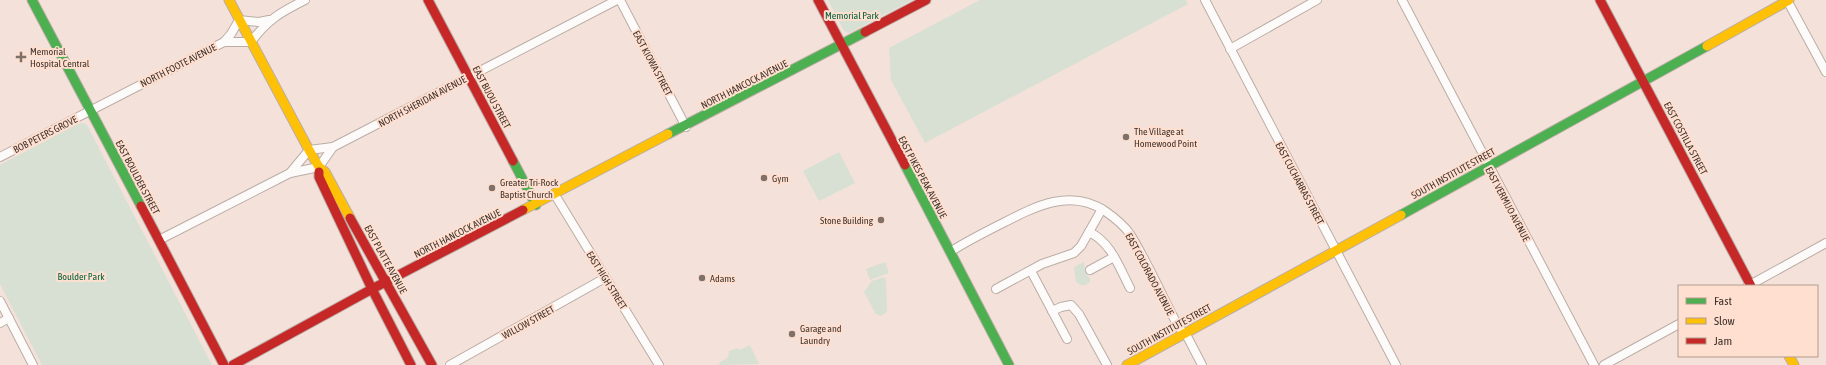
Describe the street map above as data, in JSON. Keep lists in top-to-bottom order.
{
  "streets": {
    "main road": [
      "NORTH HANCOCK AVENUE",
      "EAST BIJOU STREET",
      "EAST COSTILLA STREET",
      "SOUTH INSTITUTE STREET",
      "EAST BOULDER STREET",
      "EAST PIKES PEAK AVENUE",
      "EAST PLATTE AVENUE"
    ],
    "street": [
      "EAST KIOWA STREET",
      "NORTH FOOTE AVENUE",
      "NORTH SHERIDAN AVENUE",
      "BOB PETERS GROVE",
      "EAST CUCHARRAS STREET",
      "EAST VERMIJO AVENUE",
      "EAST COLORADO AVENUE",
      "EAST HIGH STREET",
      "WILLOW STREET"
    ]
  },
  "crossings": [
    ["EAST KIOWA STREET", "NORTH HANCOCK AVENUE"],
    ["EAST KIOWA STREET", "NORTH SHERIDAN AVENUE"],
    ["NORTH FOOTE AVENUE", "BOB PETERS GROVE"],
    ["NORTH FOOTE AVENUE", "EAST BOULDER STREET"],
    ["NORTH FOOTE AVENUE", "EAST PLATTE AVENUE"],
    ["NORTH HANCOCK AVENUE", "EAST BIJOU STREET"],
    ["NORTH HANCOCK AVENUE", "EAST PIKES PEAK AVENUE"],
    ["NORTH HANCOCK AVENUE", "EAST PLATTE AVENUE"],
    ["NORTH HANCOCK AVENUE", "EAST HIGH STREET"],
    ["EAST BIJOU STREET", "NORTH SHERIDAN AVENUE"],
    ["NORTH SHERIDAN AVENUE", "EAST PLATTE AVENUE"],
    ["BOB PETERS GROVE", "EAST BOULDER STREET"],
    ["EAST COSTILLA STREET", "SOUTH INSTITUTE STREET"],
    ["SOUTH INSTITUTE STREET", "EAST CUCHARRAS STREET"],
    ["SOUTH INSTITUTE STREET", "EAST VERMIJO AVENUE"],
    ["SOUTH INSTITUTE STREET", "EAST COLORADO AVENUE"],
    ["EAST PIKES PEAK AVENUE", "EAST COLORADO AVENUE"],
    ["EAST HIGH STREET", "WILLOW STREET"]
  ],
  "parks": ["Memorial Park", "Boulder Park"],
  "places": {
    "health": ["Memorial Hospital Central"],
    "other": [
      "The Village at Homewood Point",
      "Gym",
      "Greater Tri-Rock Baptist Church",
      "Stone Building",
      "Adams",
      "Garage and Laundry"
    ]
  },
  "legend": ["Fast", "Slow", "Jam"]
}
